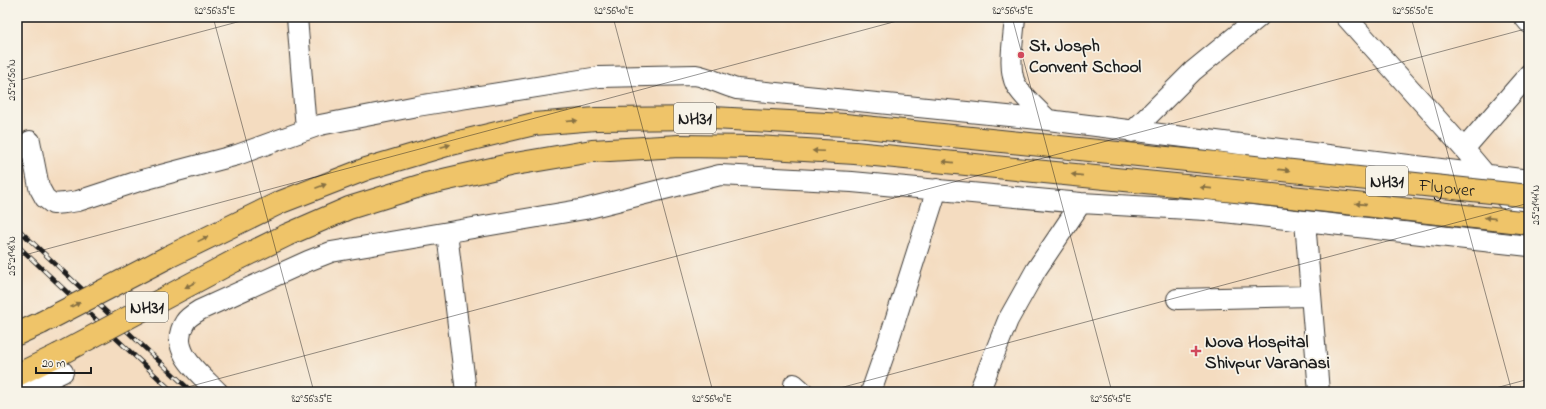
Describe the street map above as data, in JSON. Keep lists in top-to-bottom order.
{
  "streets": {
    "highway": ["NH31", "Flyover"]
  },
  "crossings": [
    ["NH31", "Flyover"]
  ],
  "places": {
    "other": ["St. Josph Convent School"],
    "health": ["Nova Hospital Shivpur Varanasi"]
  },
  "scale_bar": "20 m",
  "coordinates": [
    "82°56'35\"E",
    "82°56'40\"E",
    "82°56'45\"E",
    "82°56'50\"E",
    "25°21'50\"N",
    "25°21'44\"N",
    "25°21'48\"N"
  ]
}
